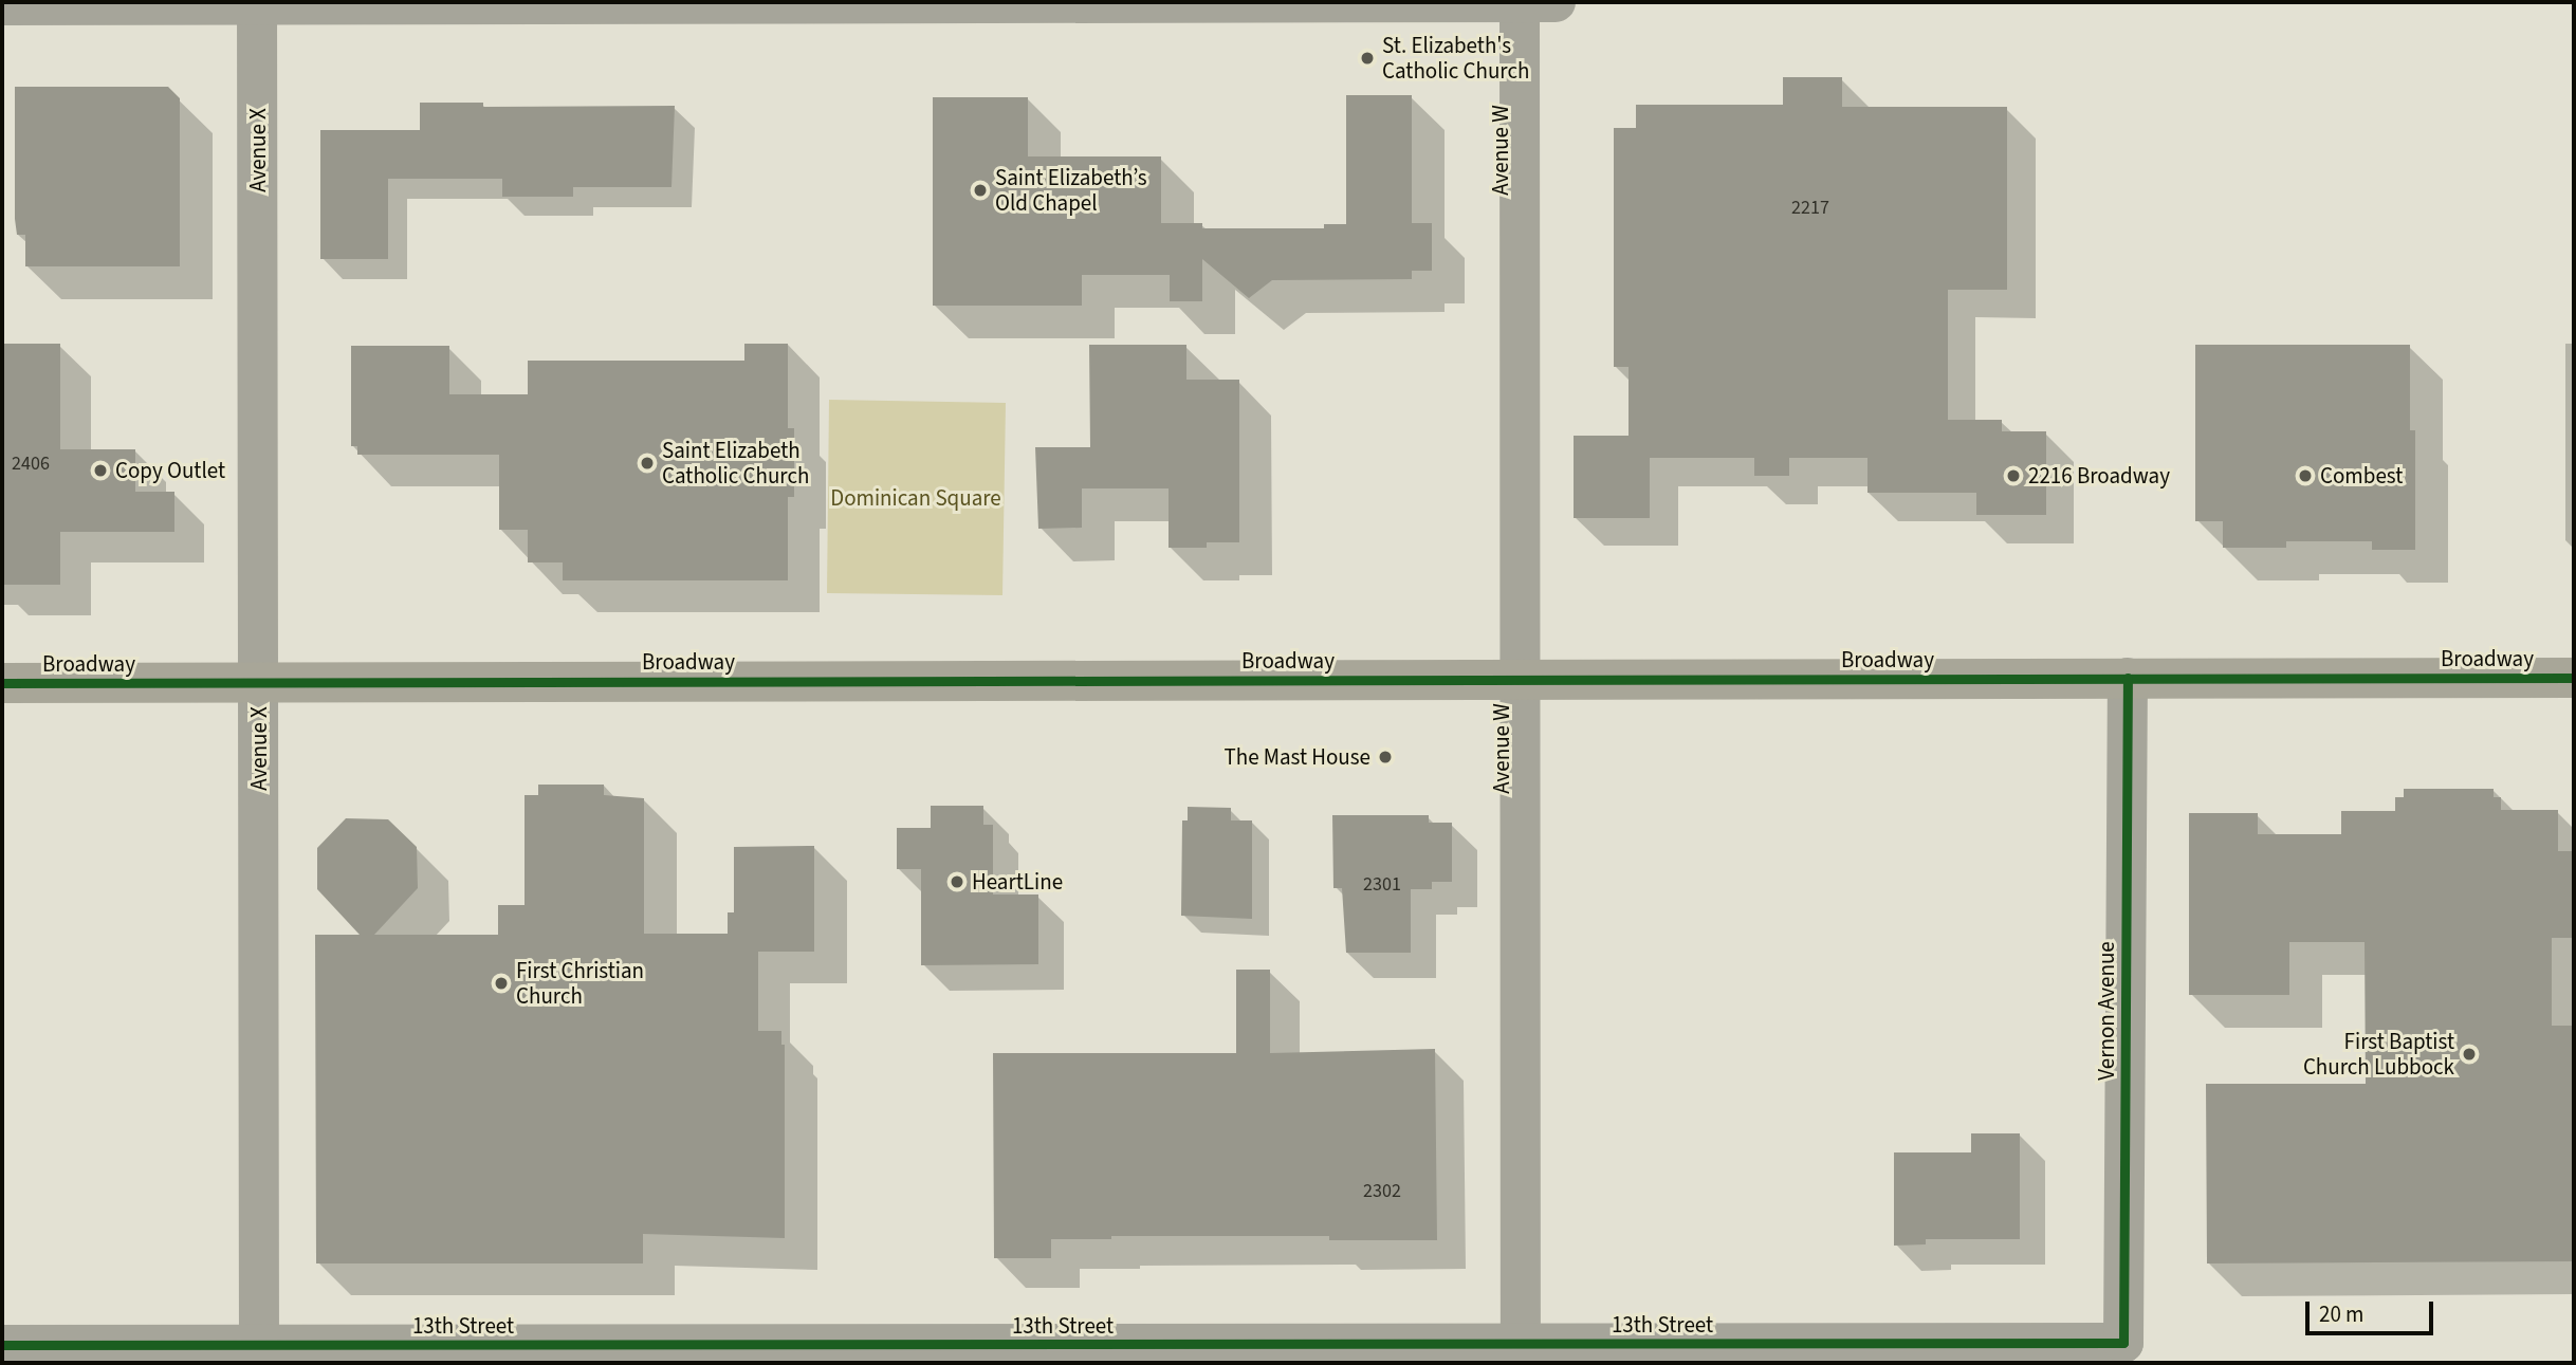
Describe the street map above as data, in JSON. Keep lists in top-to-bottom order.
{
  "streets": {
    "main road": ["Broadway"],
    "street": [
      "Avenue X",
      "Avenue W",
      "Vernon Avenue",
      "13th Street"
    ]
  },
  "crossings": [
    ["Avenue X", "Broadway"],
    ["Avenue X", "13th Street"],
    ["Avenue W", "Broadway"],
    ["Avenue W", "13th Street"],
    ["Broadway", "Vernon Avenue"],
    ["Vernon Avenue", "13th Street"]
  ],
  "parks": ["Dominican Square"],
  "places": [
    "St. Elizabeth's Catholic Church",
    "Saint Elizabeth’s Old Chapel",
    "Saint Elizabeth Catholic Church",
    "Copy Outlet",
    "2216 Broadway",
    "Combest",
    "The Mast House",
    "HeartLine",
    "First Christian Church",
    "First Baptist Church Lubbock"
  ],
  "house_numbers": [
    "2217",
    "2406",
    "2301",
    "2302"
  ],
  "scale_bar": "20 m"
}
